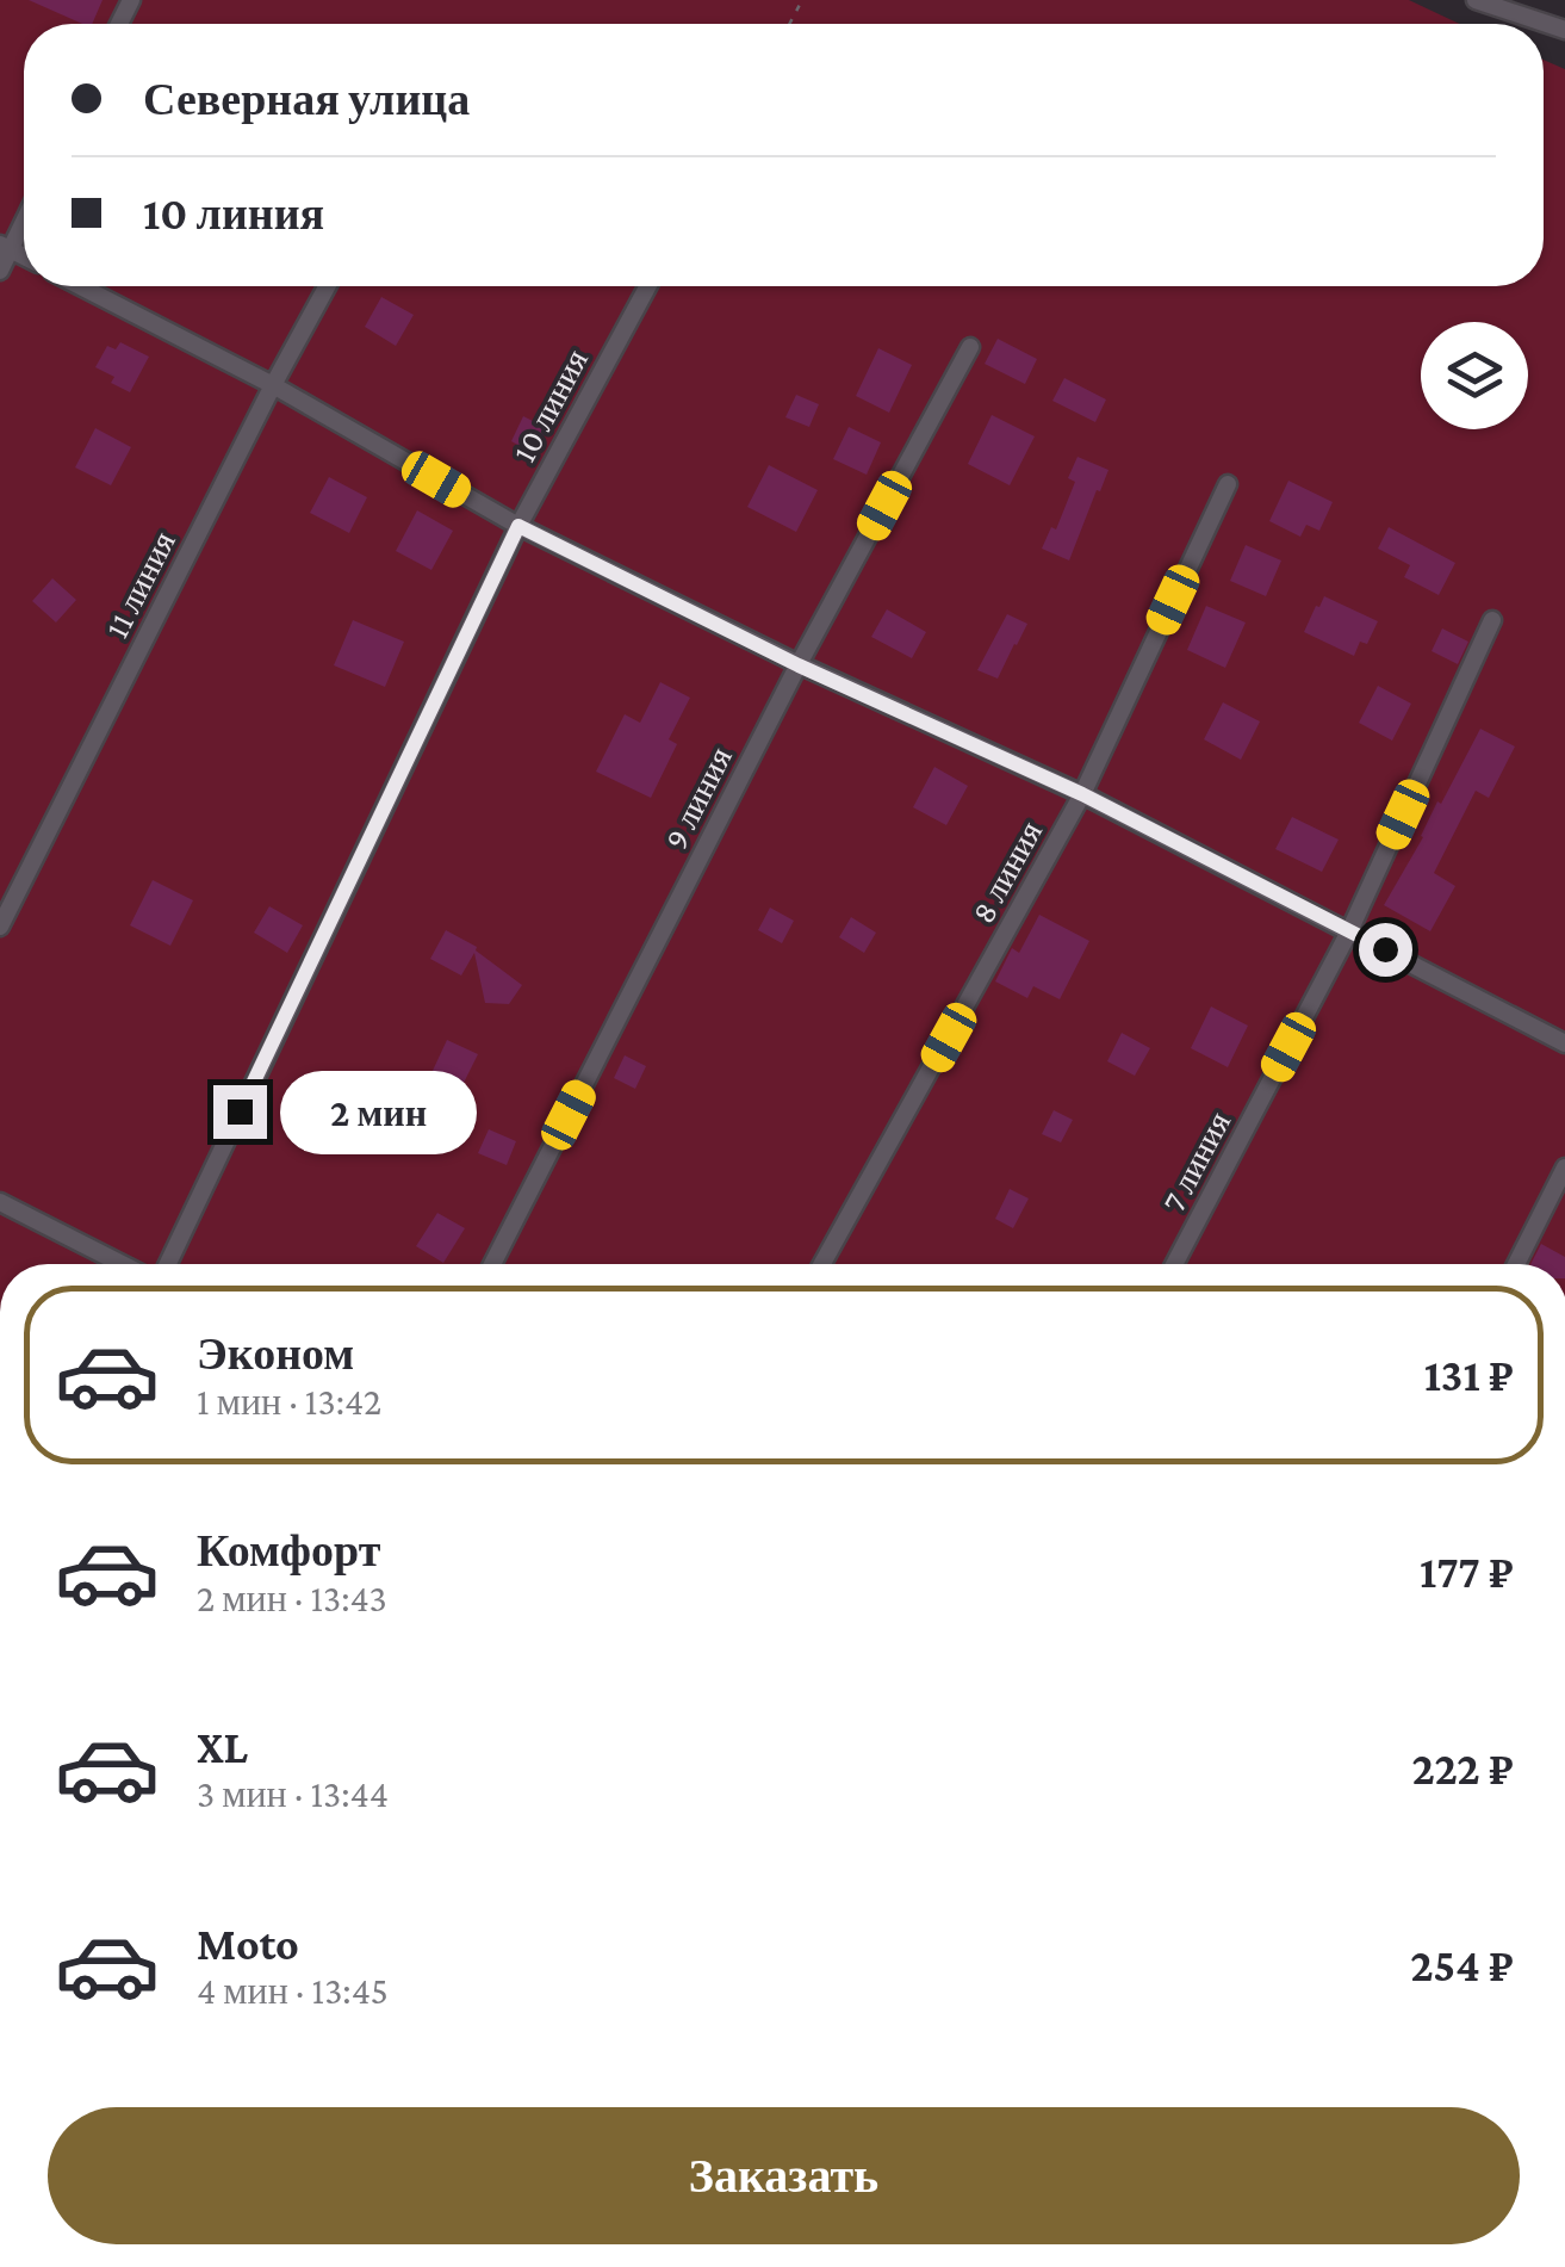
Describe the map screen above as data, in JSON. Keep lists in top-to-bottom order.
{
  "streets": {
    "street": [
      "10 линия",
      "11 линия",
      "9 линия",
      "8 линия",
      "7 линия"
    ]
  },
  "page": {
    "banner": ["Северная улица", "10 линия"],
    "bubble": "2 мин",
    "list": [
      {
        "name": "Эконом",
        "note": "1 мин · 13:42",
        "value": "131 ₽"
      },
      {
        "name": "Комфорт",
        "note": "2 мин · 13:43",
        "value": "177 ₽"
      },
      {
        "name": "XL",
        "note": "3 мин · 13:44",
        "value": "222 ₽"
      },
      {
        "name": "Moto",
        "note": "4 мин · 13:45",
        "value": "254 ₽"
      }
    ],
    "buttons": "Заказать"
  }
}
